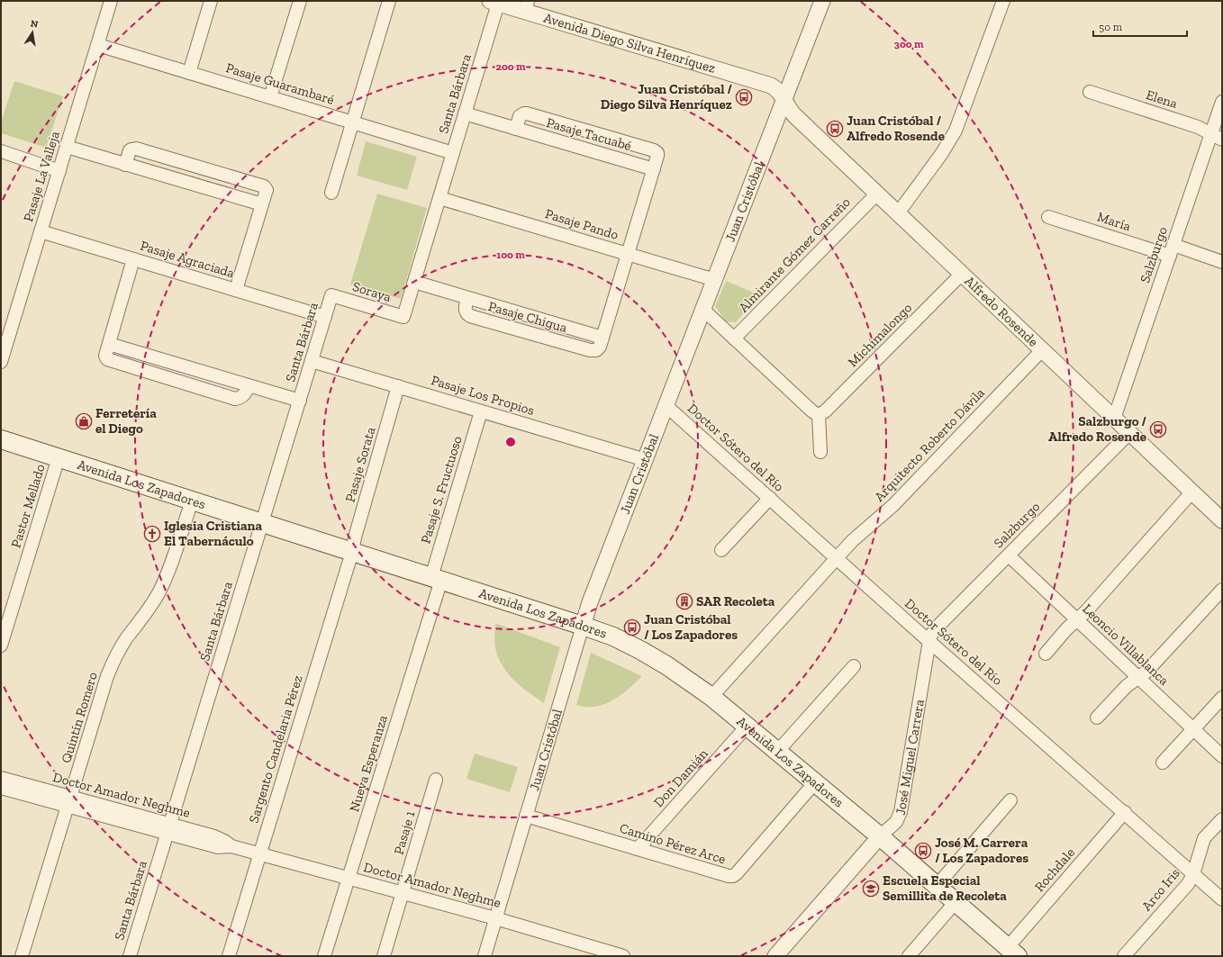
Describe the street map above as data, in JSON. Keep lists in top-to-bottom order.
{
  "streets": {
    "main road": ["Avenida Los Zapadores"],
    "street": [
      "Avenida Diego Silva Henríquez",
      "Pasaje Guarambaré",
      "Santa Bárbara",
      "Elena",
      "Pasaje Tacuabé",
      "Pasaje La Valleja",
      "Juan Cristóbal",
      "María",
      "Pasaje Pando",
      "Almirante Gómez Carreño",
      "Salzburgo",
      "Pasaje Agraciada",
      "Soraya",
      "Alfredo Rosende",
      "Pasaje Chigua",
      "Michimalongo",
      "Pasaje Los Propios",
      "Arquitecto Roberto Dávila",
      "Doctor Sótero del Río",
      "Pasaje Sorata",
      "Pasaje S. Fructuoso",
      "Pastor Mellado",
      "Leoncio Villablanca",
      "Quintín Romero",
      "Sargento Candelaria Pérez",
      "José Miguel Carrera",
      "Nueva Esperanza",
      "Don Damián",
      "Doctor Amador Neghme",
      "Pasaje 1",
      "Camino Pérez Arce",
      "Rochdale",
      "Arco Iris"
    ]
  },
  "crossings": [
    ["Avenida Diego Silva Henríquez", "Santa Bárbara"],
    ["Avenida Diego Silva Henríquez", "Juan Cristóbal"],
    ["Avenida Diego Silva Henríquez", "Alfredo Rosende"],
    ["Pasaje Guarambaré", "Santa Bárbara"],
    ["Pasaje Guarambaré", "Pasaje La Valleja"],
    ["Santa Bárbara", "Pasaje Tacuabé"],
    ["Santa Bárbara", "Pasaje Pando"],
    ["Santa Bárbara", "Pasaje Agraciada"],
    ["Santa Bárbara", "Soraya"],
    ["Santa Bárbara", "Pasaje Chigua"],
    ["Santa Bárbara", "Pasaje Los Propios"],
    ["Santa Bárbara", "Avenida Los Zapadores"],
    ["Santa Bárbara", "Doctor Amador Neghme"],
    ["Elena", "Salzburgo"],
    ["Pasaje La Valleja", "Pasaje Agraciada"],
    ["Juan Cristóbal", "Pasaje Pando"],
    ["Juan Cristóbal", "Alfredo Rosende"],
    ["Juan Cristóbal", "Pasaje Los Propios"],
    ["Juan Cristóbal", "Doctor Sótero del Río"],
    ["Juan Cristóbal", "Avenida Los Zapadores"],
    ["Juan Cristóbal", "Doctor Amador Neghme"],
    ["Juan Cristóbal", "Camino Pérez Arce"],
    ["María", "Salzburgo"],
    ["Almirante Gómez Carreño", "Alfredo Rosende"],
    ["Salzburgo", "Alfredo Rosende"],
    ["Salzburgo", "Doctor Sótero del Río"],
    ["Salzburgo", "Leoncio Villablanca"],
    ["Salzburgo", "José Miguel Carrera"],
    ["Alfredo Rosende", "Michimalongo"],
    ["Alfredo Rosende", "Arquitecto Roberto Dávila"],
    ["Pasaje Los Propios", "Pasaje Sorata"],
    ["Pasaje Los Propios", "Pasaje S. Fructuoso"],
    ["Arquitecto Roberto Dávila", "Doctor Sótero del Río"],
    ["Arquitecto Roberto Dávila", "Avenida Los Zapadores"],
    ["Doctor Sótero del Río", "José Miguel Carrera"],
    ["Doctor Sótero del Río", "Rochdale"],
    ["Doctor Sótero del Río", "Arco Iris"],
    ["Pasaje Sorata", "Avenida Los Zapadores"],
    ["Pasaje Sorata", "Sargento Candelaria Pérez"],
    ["Avenida Los Zapadores", "Pasaje S. Fructuoso"],
    ["Avenida Los Zapadores", "Pastor Mellado"],
    ["Avenida Los Zapadores", "Quintín Romero"],
    ["Avenida Los Zapadores", "Sargento Candelaria Pérez"],
    ["Avenida Los Zapadores", "José Miguel Carrera"],
    ["Avenida Los Zapadores", "Nueva Esperanza"],
    ["Avenida Los Zapadores", "Don Damián"],
    ["Avenida Los Zapadores", "Camino Pérez Arce"],
    ["Avenida Los Zapadores", "Rochdale"],
    ["Pasaje S. Fructuoso", "Nueva Esperanza"],
    ["Quintín Romero", "Doctor Amador Neghme"],
    ["Sargento Candelaria Pérez", "Doctor Amador Neghme"],
    ["Nueva Esperanza", "Doctor Amador Neghme"],
    ["Don Damián", "Camino Pérez Arce"],
    ["Doctor Amador Neghme", "Pasaje 1"]
  ],
  "places": {
    "bus stop": [
      "Juan Cristóbal / Diego Silva Henríquez",
      "Juan Cristóbal / Alfredo Rosende",
      "Salzburgo / Alfredo Rosende",
      "Juan Cristóbal / Los Zapadores",
      "José M. Carrera / Los Zapadores"
    ],
    "shop": ["Ferretería el Diego"],
    "church": ["Iglesia Cristiana El Tabernáculo"],
    "building": ["SAR Recoleta"],
    "school or university": ["Escuela Especial Semillita de Recoleta"]
  },
  "scale_bar": "50 m",
  "north": "top",
  "rings": ["300 m", "200 m", "100 m"]
}
